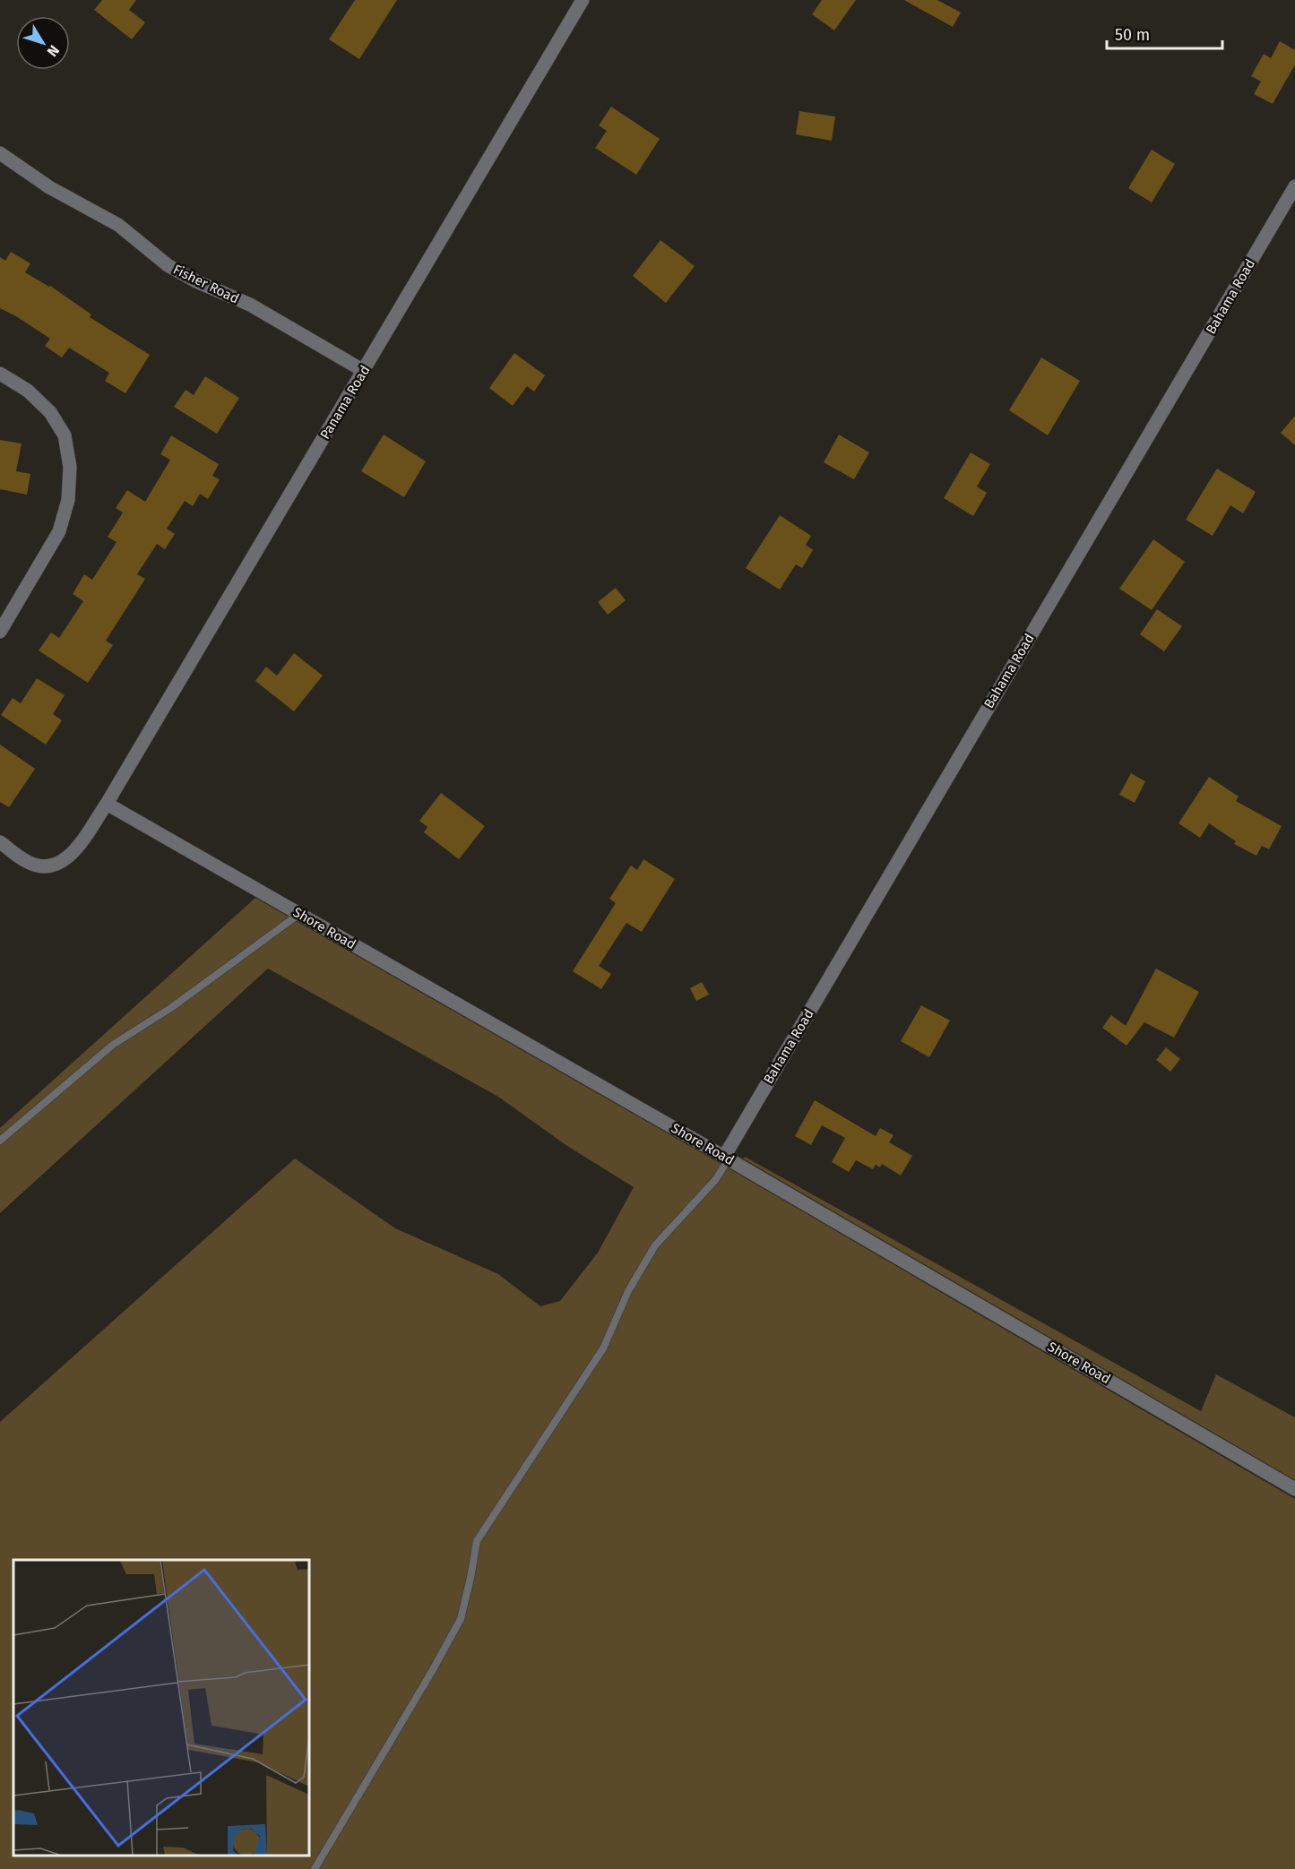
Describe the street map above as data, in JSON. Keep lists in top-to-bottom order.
{
  "streets": {
    "street": [
      "Fisher Road",
      "Bahama Road",
      "Panama Road",
      "Shore Road"
    ]
  },
  "crossings": [
    ["Fisher Road", "Panama Road"],
    ["Bahama Road", "Shore Road"],
    ["Panama Road", "Shore Road"]
  ],
  "scale_bar": "50 m",
  "north": "bottom right"
}
